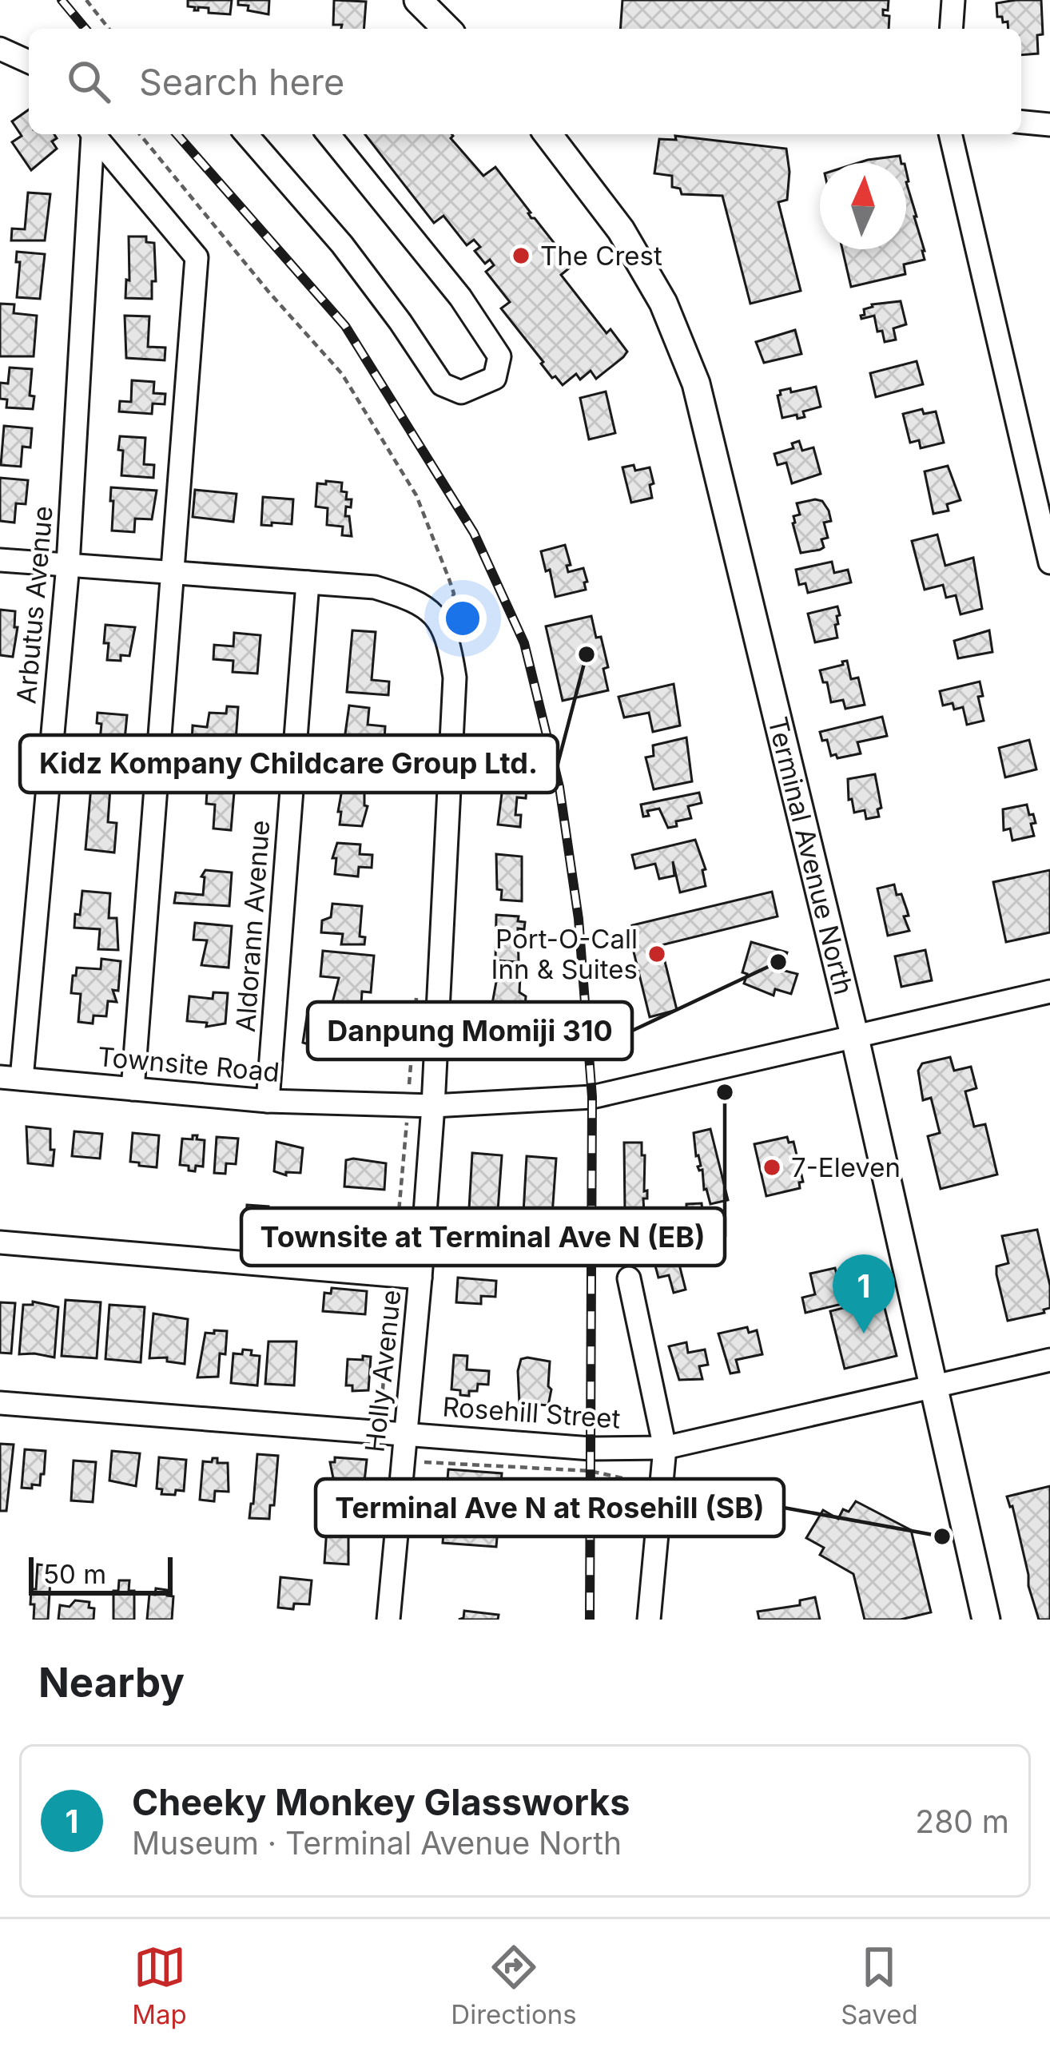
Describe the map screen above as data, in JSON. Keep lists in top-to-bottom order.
{
  "streets": {
    "main road": ["Terminal Avenue North"],
    "street": [
      "Arbutus Avenue",
      "Aldorann Avenue",
      "Townsite Road",
      "Holly Avenue",
      "Rosehill Street"
    ]
  },
  "crossings": [
    ["Arbutus Avenue", "Townsite Road"],
    ["Terminal Avenue North", "Townsite Road"],
    ["Terminal Avenue North", "Rosehill Street"],
    ["Aldorann Avenue", "Townsite Road"],
    ["Townsite Road", "Holly Avenue"],
    ["Holly Avenue", "Rosehill Street"]
  ],
  "places": [
    "The Crest",
    "Kidz Kompany Childcare Group Ltd.",
    "Port-O-Call Inn & Suites",
    "Danpung Momiji 310",
    "Townsite at Terminal Ave N (EB)",
    "7-Eleven",
    "Terminal Ave N at Rosehill (SB)"
  ],
  "scale_bar": "50 m",
  "north": "top",
  "page": {
    "search": "Search here",
    "pins": "1",
    "scale": "50 m",
    "heading": "Nearby",
    "list": [
      {
        "mark": "1",
        "name": "Cheeky Monkey Glassworks",
        "note": "Museum · Terminal Avenue North",
        "value": "280 m"
      }
    ],
    "nav": ["Map", "Directions", "Saved"]
  }
}
